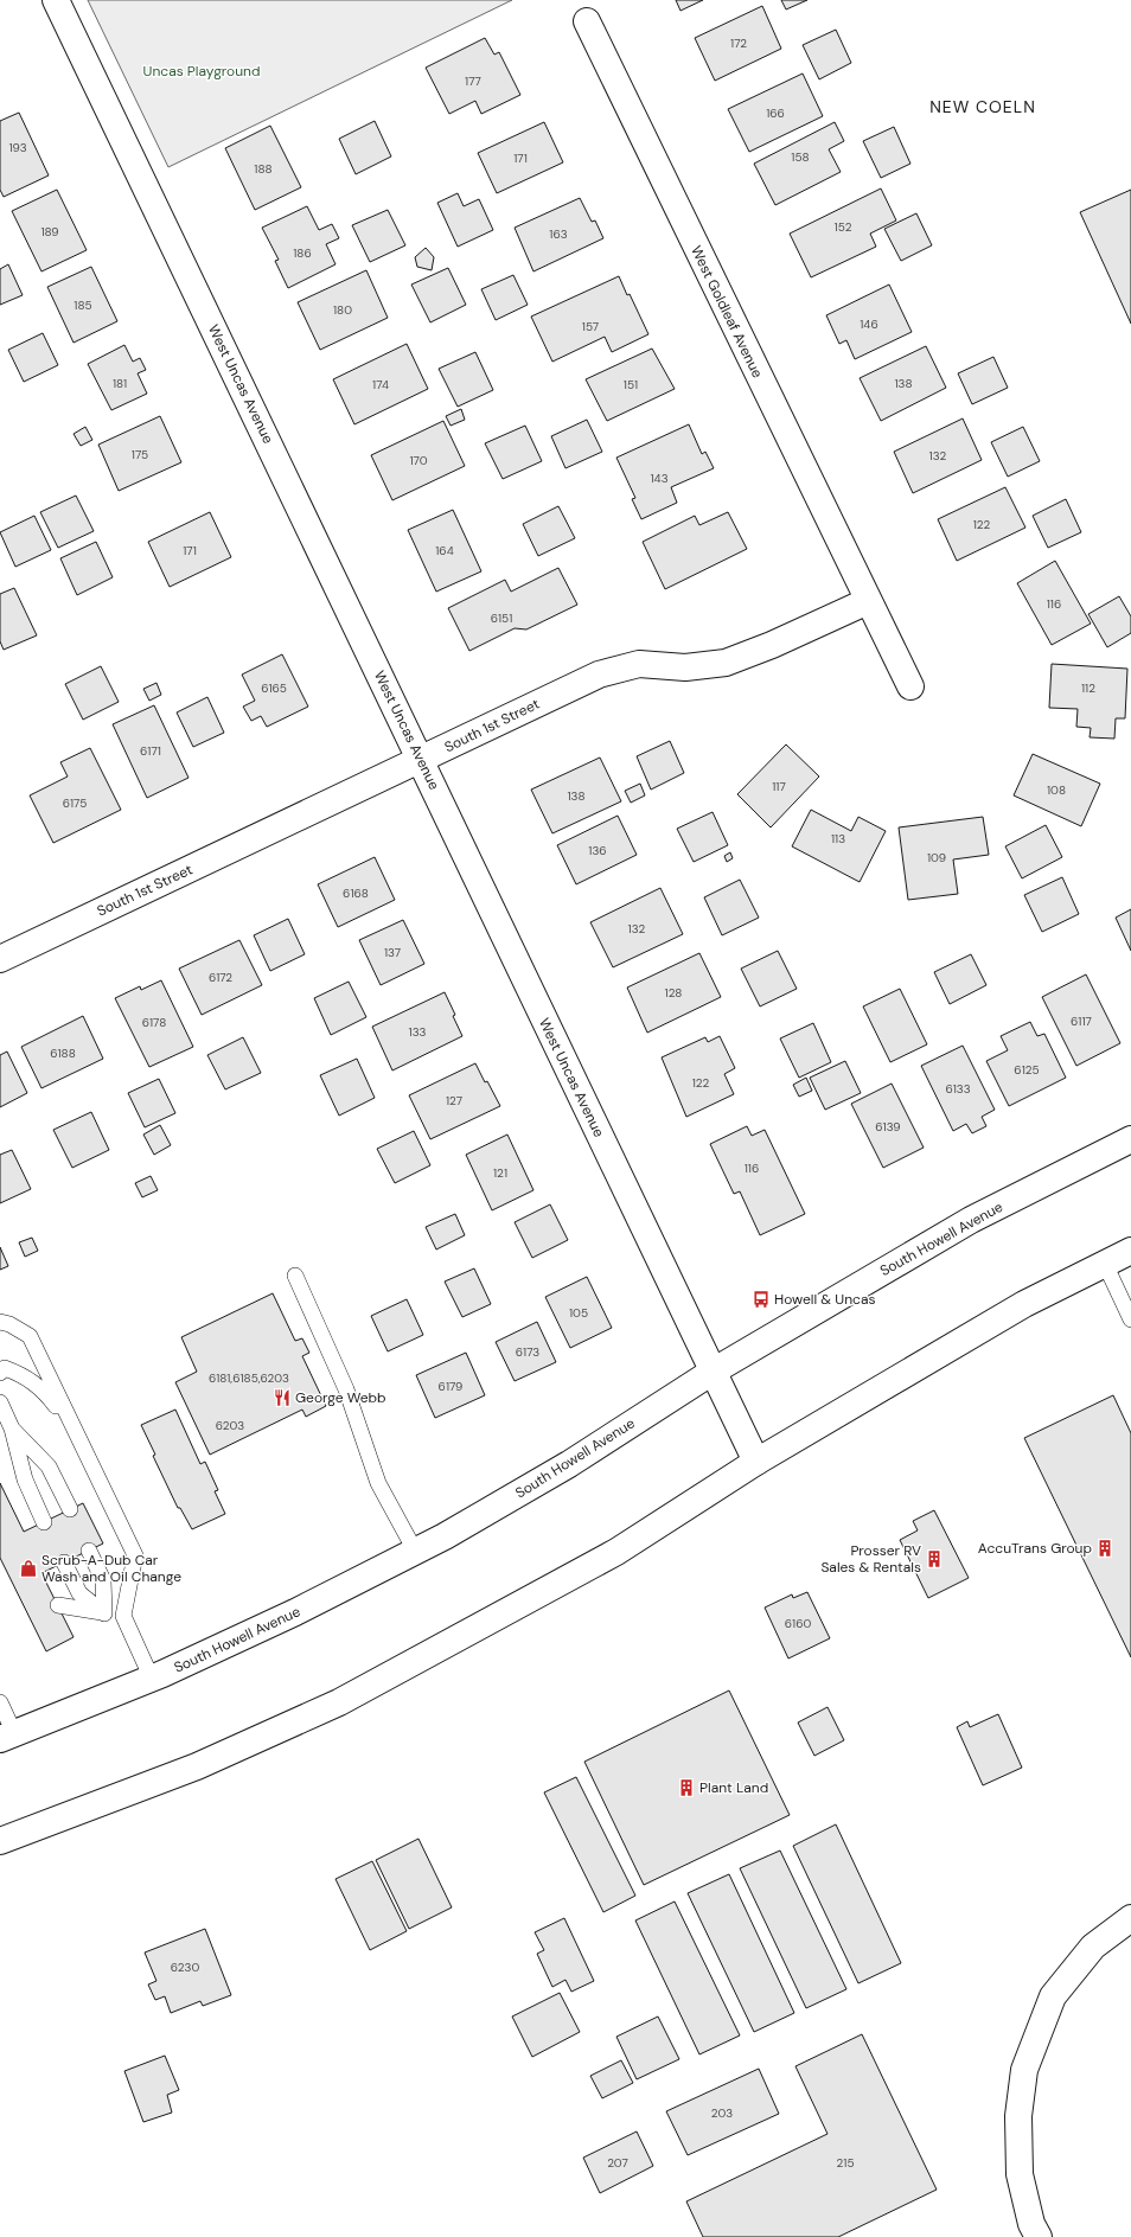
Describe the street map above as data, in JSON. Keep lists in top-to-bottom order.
{
  "streets": {
    "street": [
      "West Goldleaf Avenue",
      "West Uncas Avenue",
      "South 1st Street",
      "South Howell Avenue"
    ]
  },
  "crossings": [
    ["West Goldleaf Avenue", "South 1st Street"],
    ["West Uncas Avenue", "South 1st Street"],
    ["West Uncas Avenue", "South Howell Avenue"]
  ],
  "districts": ["NEW COELN"],
  "parks": ["Uncas Playground"],
  "places": {
    "bus stop": ["Howell & Uncas"],
    "restaurant": ["George Webb"],
    "building": ["AccuTrans Group", "Prosser RV Sales & Rentals", "Plant Land"],
    "shop": ["Scrub-A-Dub Car Wash and Oil Change"]
  },
  "house_numbers": [
    "172",
    "177",
    "166",
    "193",
    "158",
    "171",
    "188",
    "152",
    "189",
    "163",
    "186",
    "185",
    "180",
    "146",
    "157",
    "181",
    "138",
    "174",
    "151",
    "175",
    "132",
    "170",
    "143",
    "122",
    "171",
    "164",
    "116",
    "6151",
    "6165",
    "112",
    "6171",
    "117",
    "108",
    "138",
    "6175",
    "113",
    "136",
    "109",
    "6168",
    "132",
    "137",
    "6172",
    "128",
    "6117",
    "6178",
    "133",
    "6188",
    "6125",
    "122",
    "6133",
    "127",
    "6139",
    "116",
    "121",
    "105",
    "6173",
    "6181,6185,6203",
    "6179",
    "6203",
    "6160",
    "6230",
    "203",
    "207",
    "215"
  ]
}
